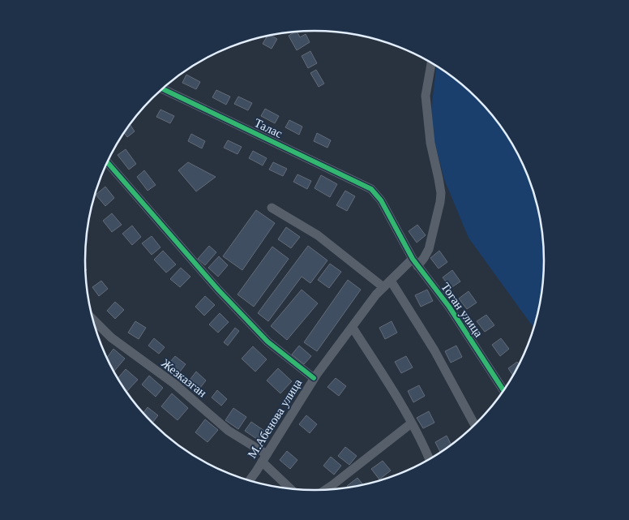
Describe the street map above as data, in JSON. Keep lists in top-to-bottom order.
{
  "streets": {
    "street": [
      "Талас",
      "Тоган улица",
      "Жезказган",
      "М.Абенова улица"
    ]
  },
  "crossings": [
    ["Талас", "Тоган улица"],
    ["Тоган улица", "М.Абенова улица"],
    ["Жезказган", "М.Абенова улица"]
  ]
}
